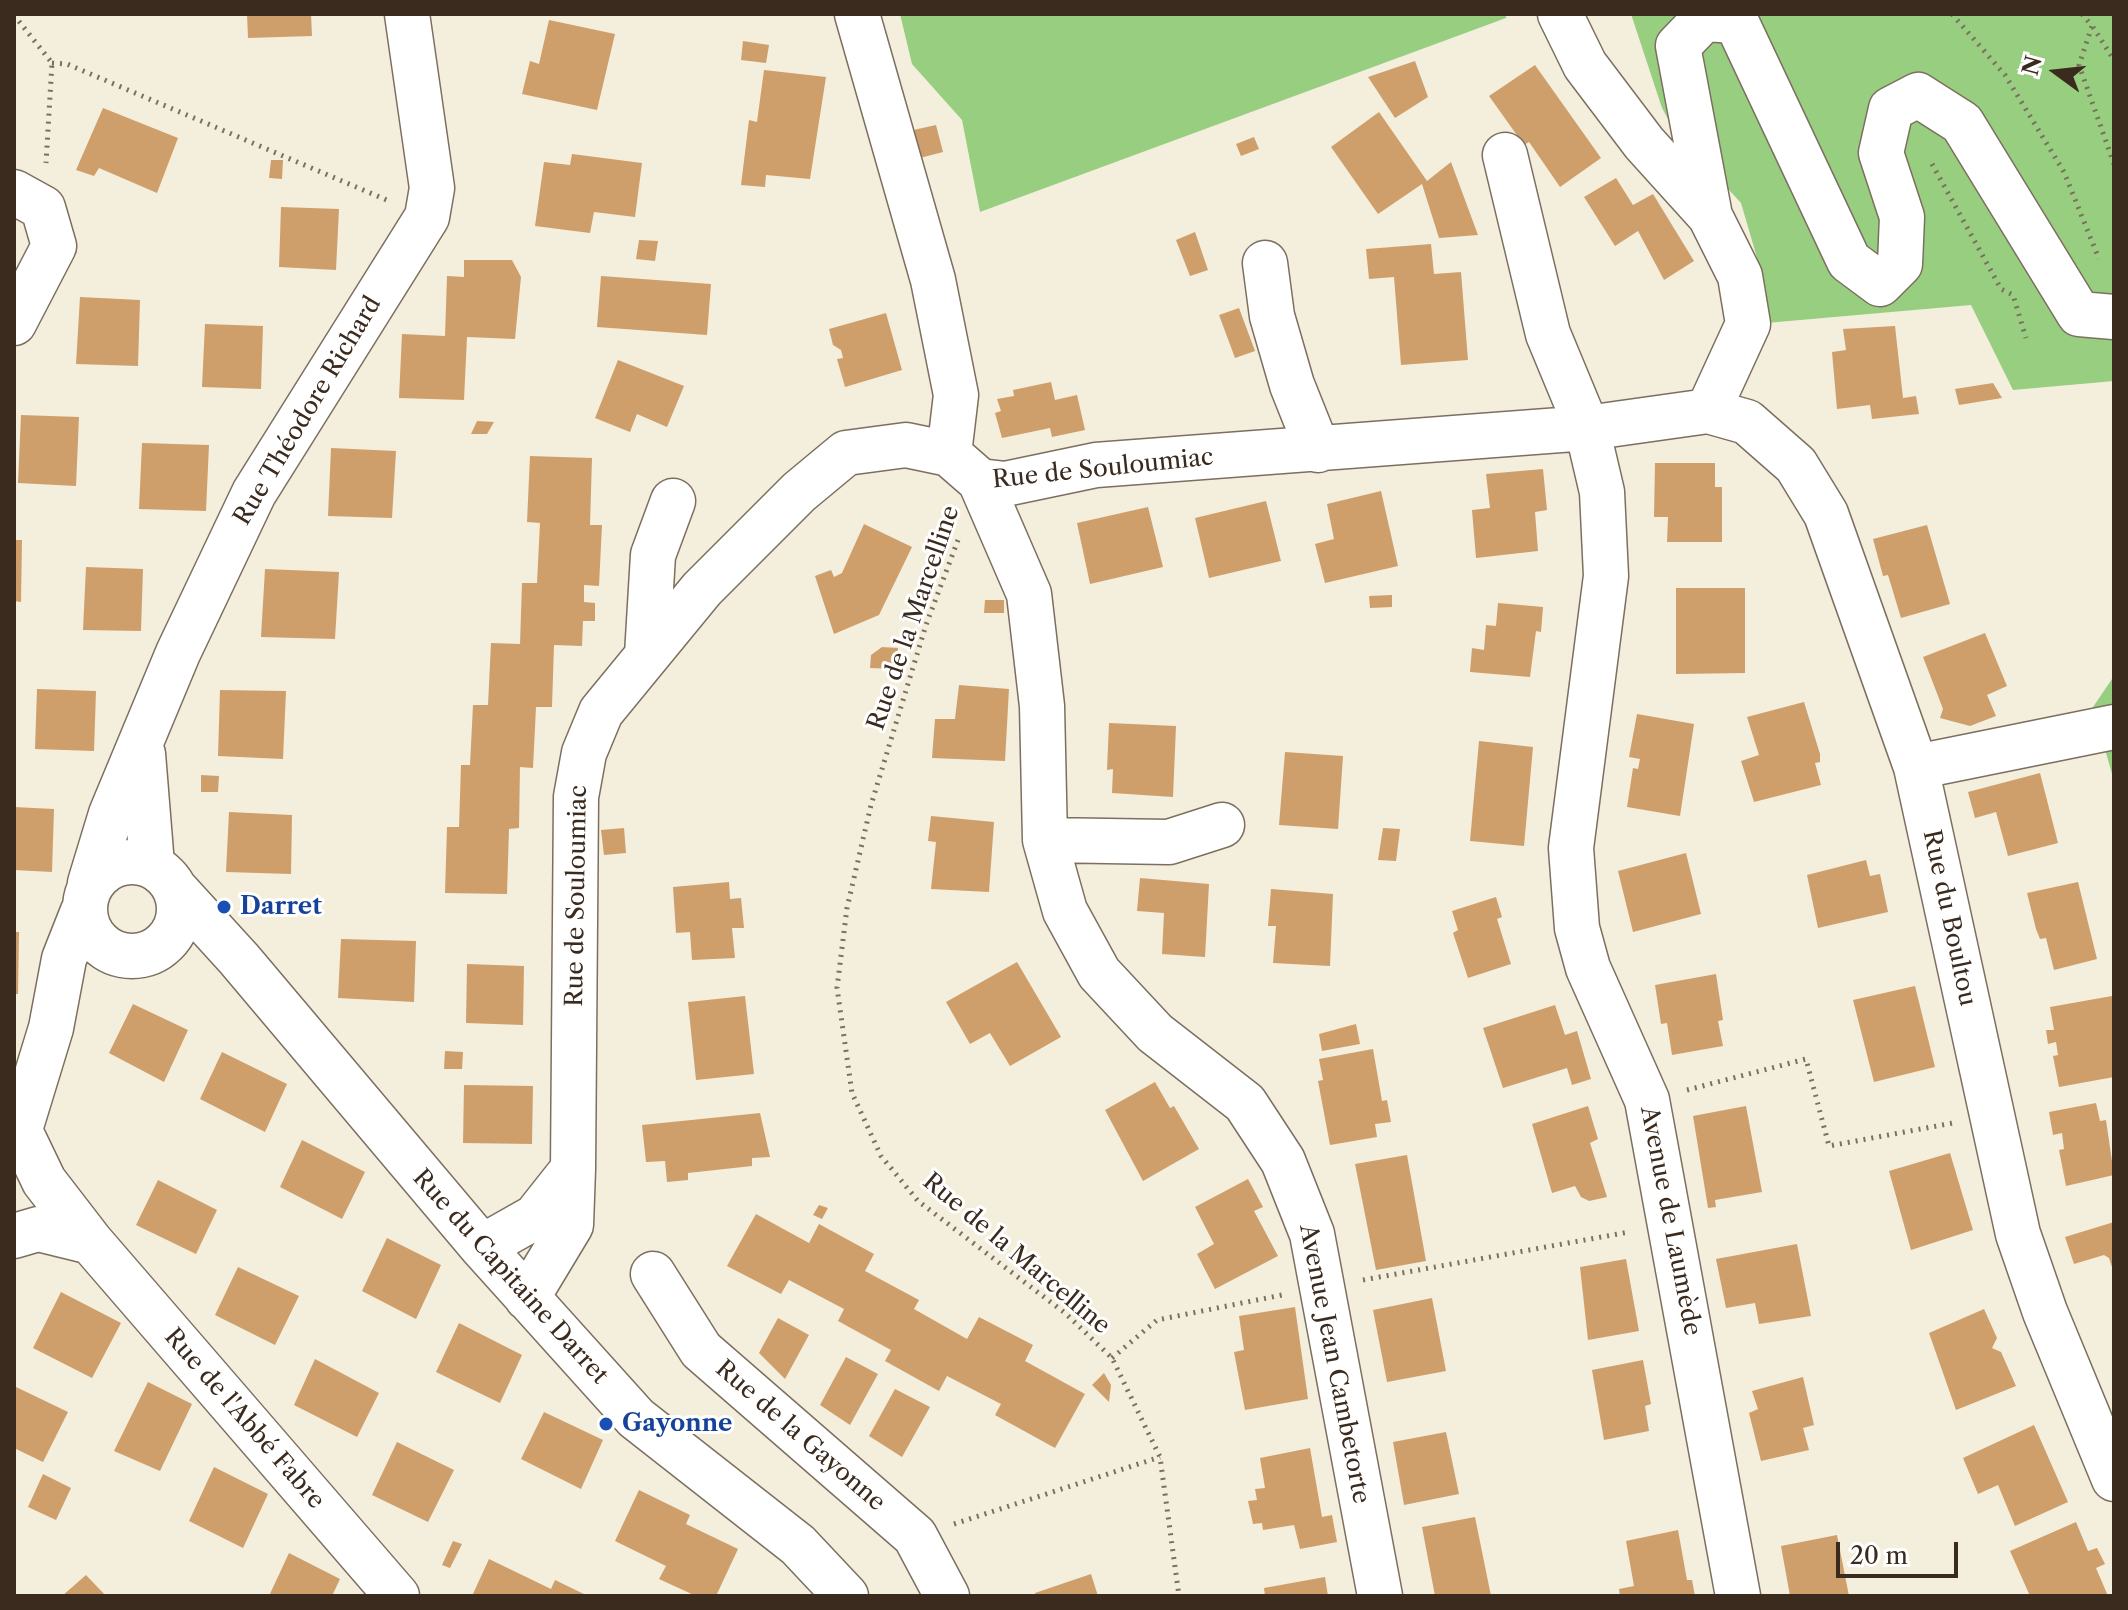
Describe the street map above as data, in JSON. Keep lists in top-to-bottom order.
{
  "streets": {
    "street": [
      "Rue Théodore Richard",
      "Rue de Souloumiac",
      "Rue du Boultou",
      "Avenue de Laumède",
      "Rue du Capitaine Darret",
      "Avenue Jean Cambetorte",
      "Rue de l'Abbé Fabre",
      "Rue de la Gayonne"
    ],
    "path": ["Rue de la Marcelline"]
  },
  "crossings": [
    ["Rue Théodore Richard", "Rue du Capitaine Darret"],
    ["Rue Théodore Richard", "Rue de l'Abbé Fabre"],
    ["Rue de Souloumiac", "Rue de la Marcelline"],
    ["Rue de Souloumiac", "Rue du Boultou"],
    ["Rue de Souloumiac", "Avenue de Laumède"],
    ["Rue de Souloumiac", "Rue du Capitaine Darret"],
    ["Rue de Souloumiac", "Avenue Jean Cambetorte"],
    ["Rue de la Marcelline", "Avenue Jean Cambetorte"]
  ],
  "places": ["Darret", "Gayonne"],
  "scale_bar": "20 m",
  "north": "left"
}
